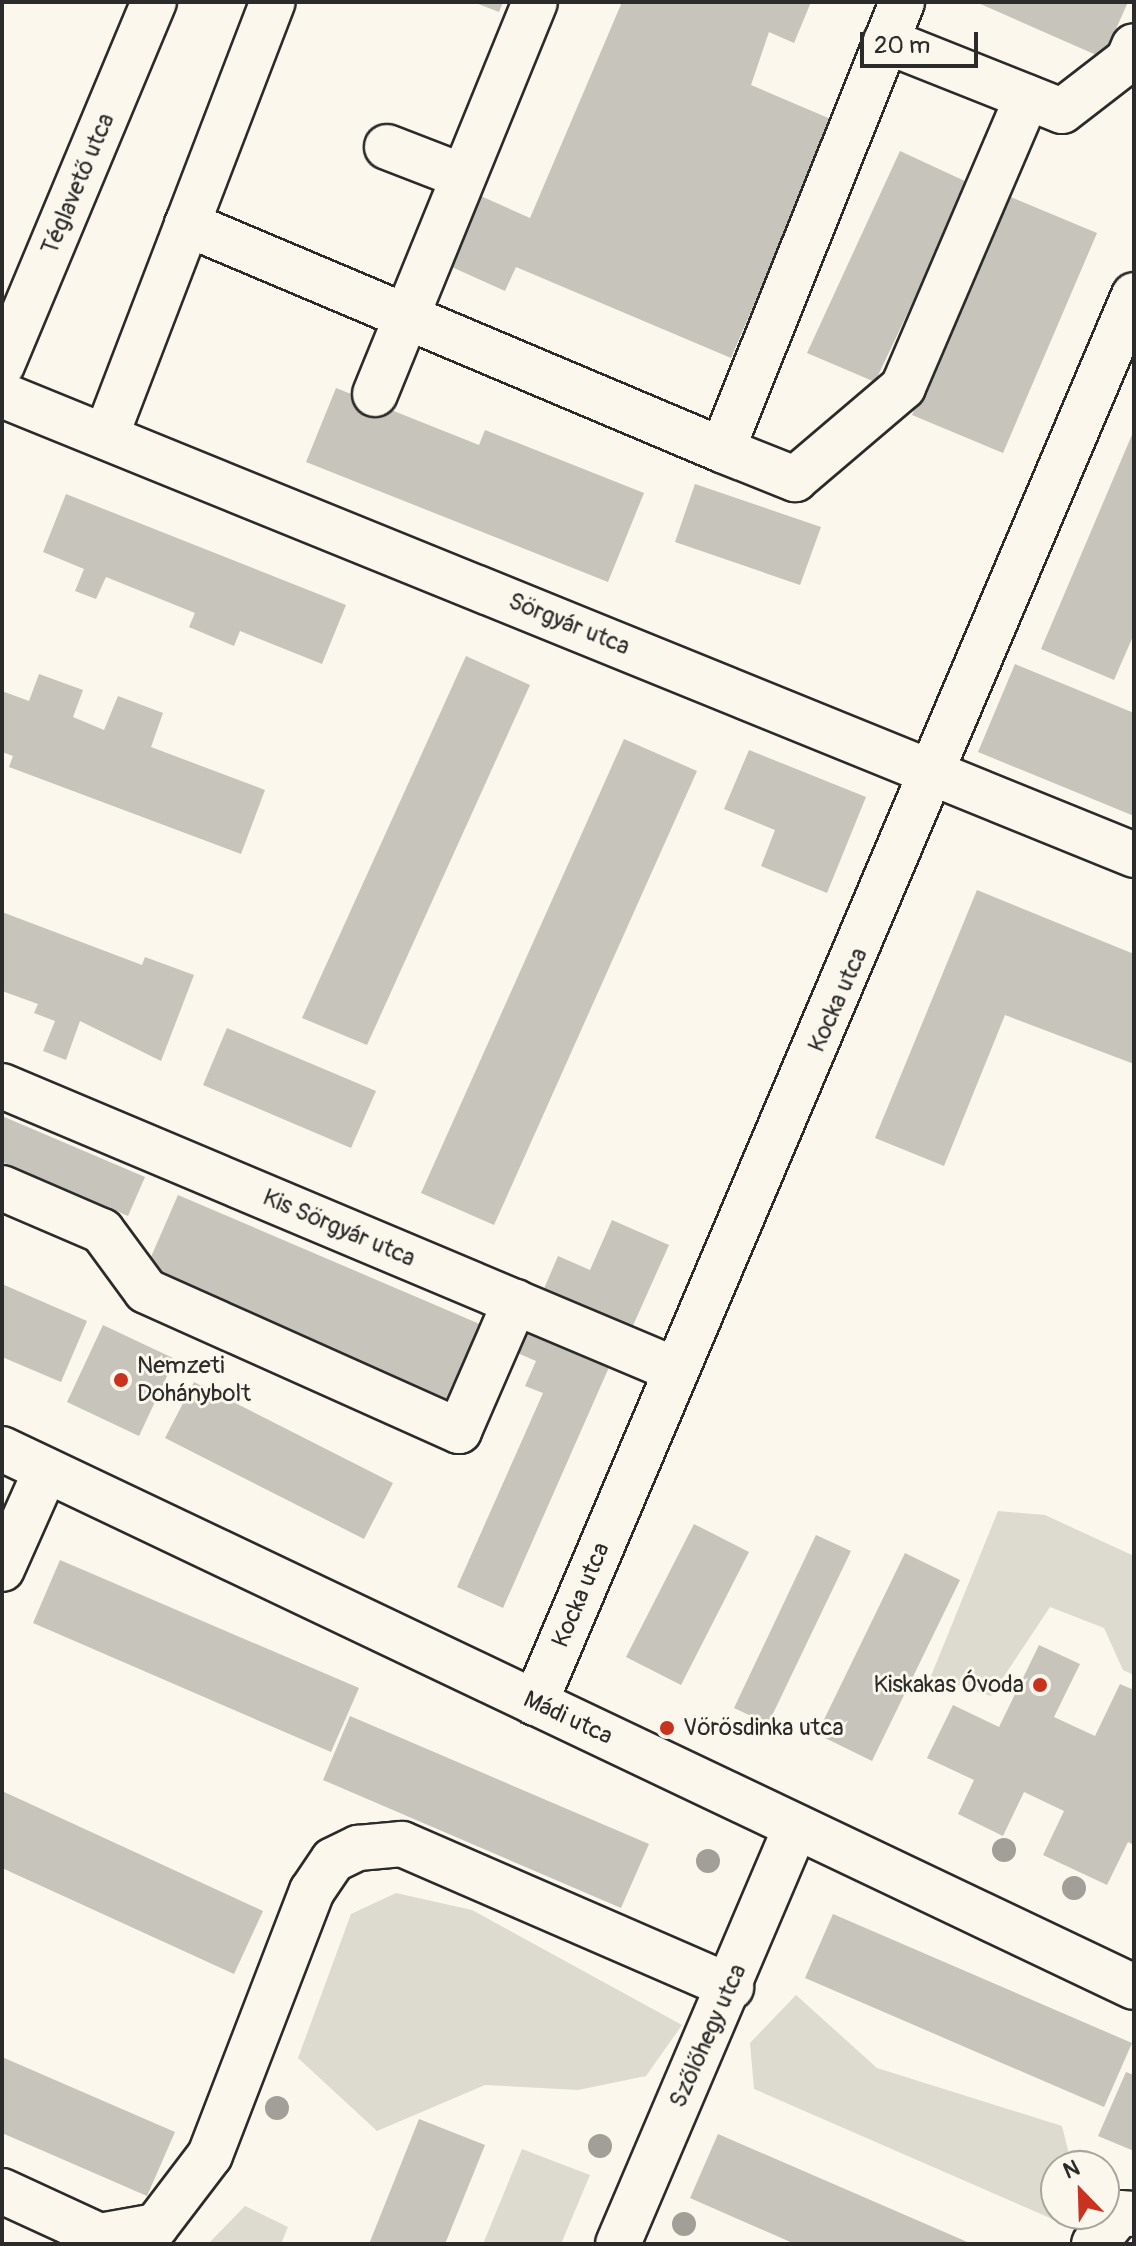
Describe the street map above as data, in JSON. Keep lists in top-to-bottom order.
{
  "streets": {
    "street": [
      "Téglavető utca",
      "Sörgyár utca",
      "Kocka utca",
      "Kis Sörgyár utca",
      "Mádi utca",
      "Szőlőhegy utca"
    ]
  },
  "crossings": [
    ["Sörgyár utca", "Kocka utca"],
    ["Kocka utca", "Kis Sörgyár utca"],
    ["Kocka utca", "Mádi utca"],
    ["Mádi utca", "Szőlőhegy utca"]
  ],
  "places": ["Nemzeti Dohánybolt", "Kiskakas Óvoda", "Vörösdinka utca"],
  "scale_bar": "20 m",
  "north": "top left"
}
